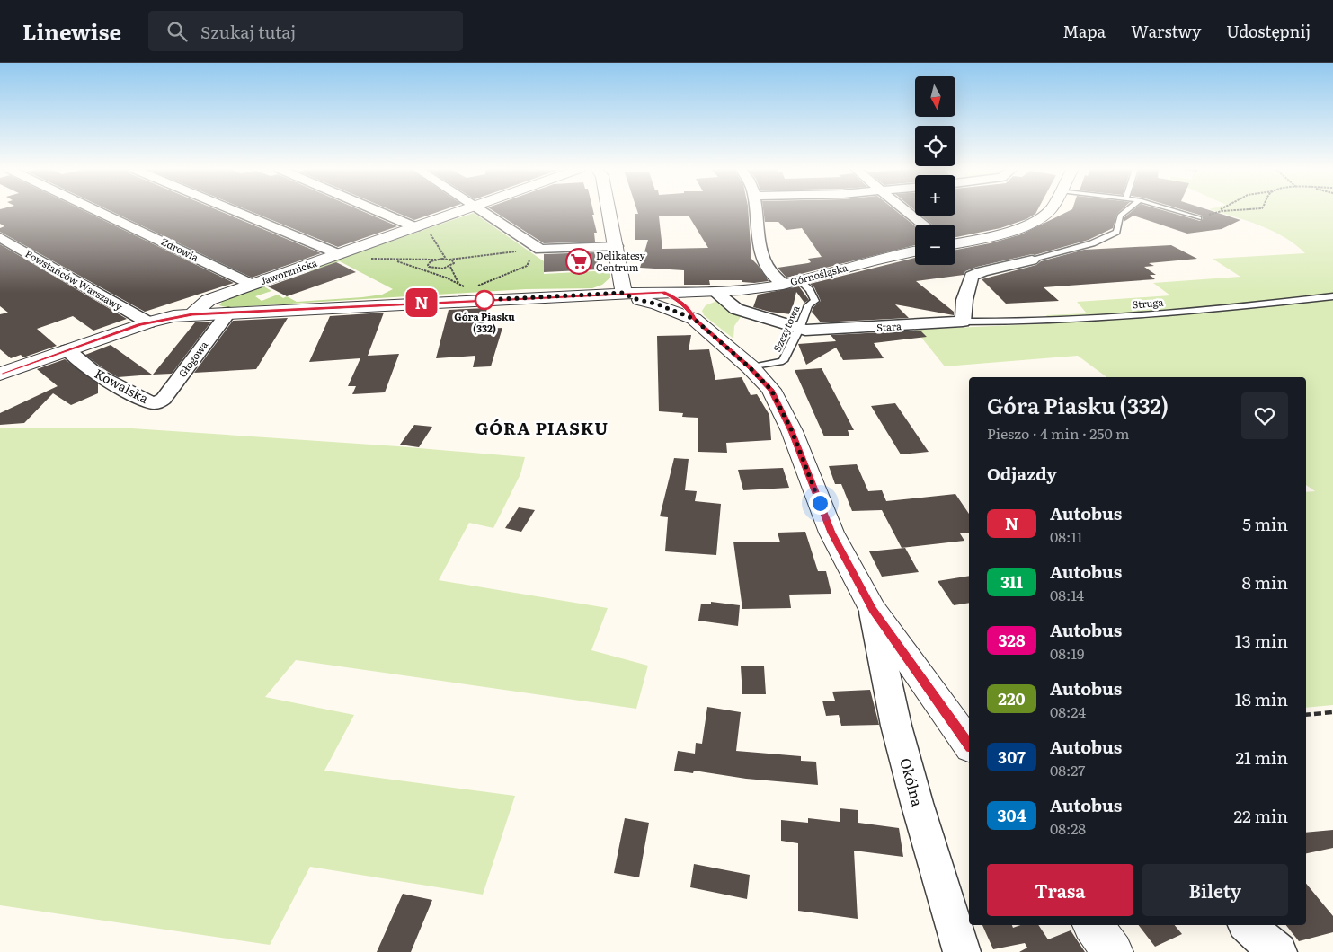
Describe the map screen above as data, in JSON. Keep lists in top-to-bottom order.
{
  "streets": {
    "street": [
      "Zdrowia",
      "Jaworznicka",
      "Górnośląska",
      "Powstańców Warszawy",
      "Stara",
      "Głogowa",
      "Kowalska",
      "Okólna"
    ],
    "lane": ["Struga", "Szczytowa"]
  },
  "crossings": [
    ["Zdrowia", "Jaworznicka"],
    ["Górnośląska", "Stara"],
    ["Górnośląska", "Szczytowa"],
    ["Struga", "Stara"],
    ["Stara", "Szczytowa"],
    ["Głogowa", "Kowalska"]
  ],
  "districts": ["GÓRA PIASKU"],
  "places": {
    "supermarket": ["Delikatesy Centrum"],
    "other": ["Góra Piasku (332)"]
  },
  "lines": ["bus line N"],
  "north": "bottom",
  "page": {
    "header": "Linewise",
    "search": "Szukaj tutaj",
    "nav": ["Mapa", "Warstwy", "Udostępnij"],
    "on_map": "N",
    "map_buttons": ["+", "−"],
    "heading": [
      ["Góra Piasku (332)", "Pieszo · 4 min · 250 m"],
      "Odjazdy"
    ],
    "list": [
      {
        "mark": "N",
        "name": "Autobus",
        "note": "08:11",
        "value": "5 min"
      },
      {
        "mark": "311",
        "name": "Autobus",
        "note": "08:14",
        "value": "8 min"
      },
      {
        "mark": "328",
        "name": "Autobus",
        "note": "08:19",
        "value": "13 min"
      },
      {
        "mark": "220",
        "name": "Autobus",
        "note": "08:24",
        "value": "18 min"
      },
      {
        "mark": "307",
        "name": "Autobus",
        "note": "08:27",
        "value": "21 min"
      },
      {
        "mark": "304",
        "name": "Autobus",
        "note": "08:28",
        "value": "22 min"
      }
    ],
    "buttons": ["Trasa", "Bilety"]
  }
}
